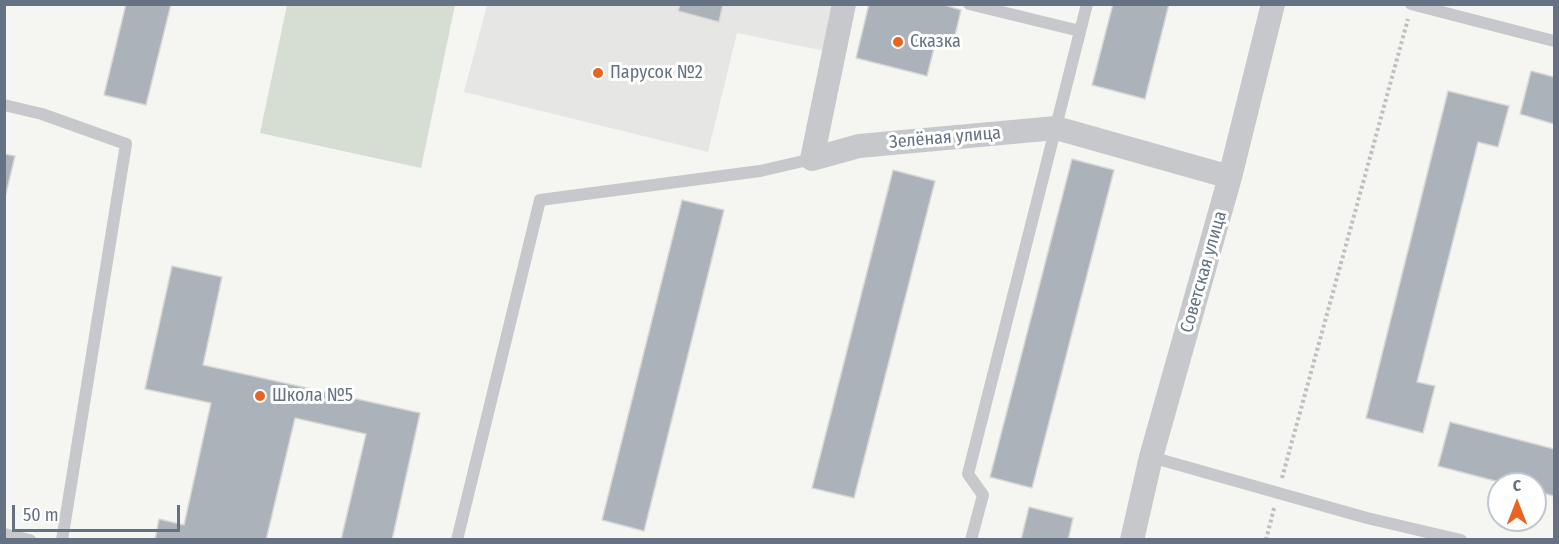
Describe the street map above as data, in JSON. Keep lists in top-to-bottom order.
{
  "streets": {
    "street": ["Зелёная улица", "Советская улица"]
  },
  "crossings": [
    ["Зелёная улица", "Советская улица"]
  ],
  "places": ["Сказка", "Парусок №2", "Школа №5"],
  "scale_bar": "50 m",
  "north": "top"
}
